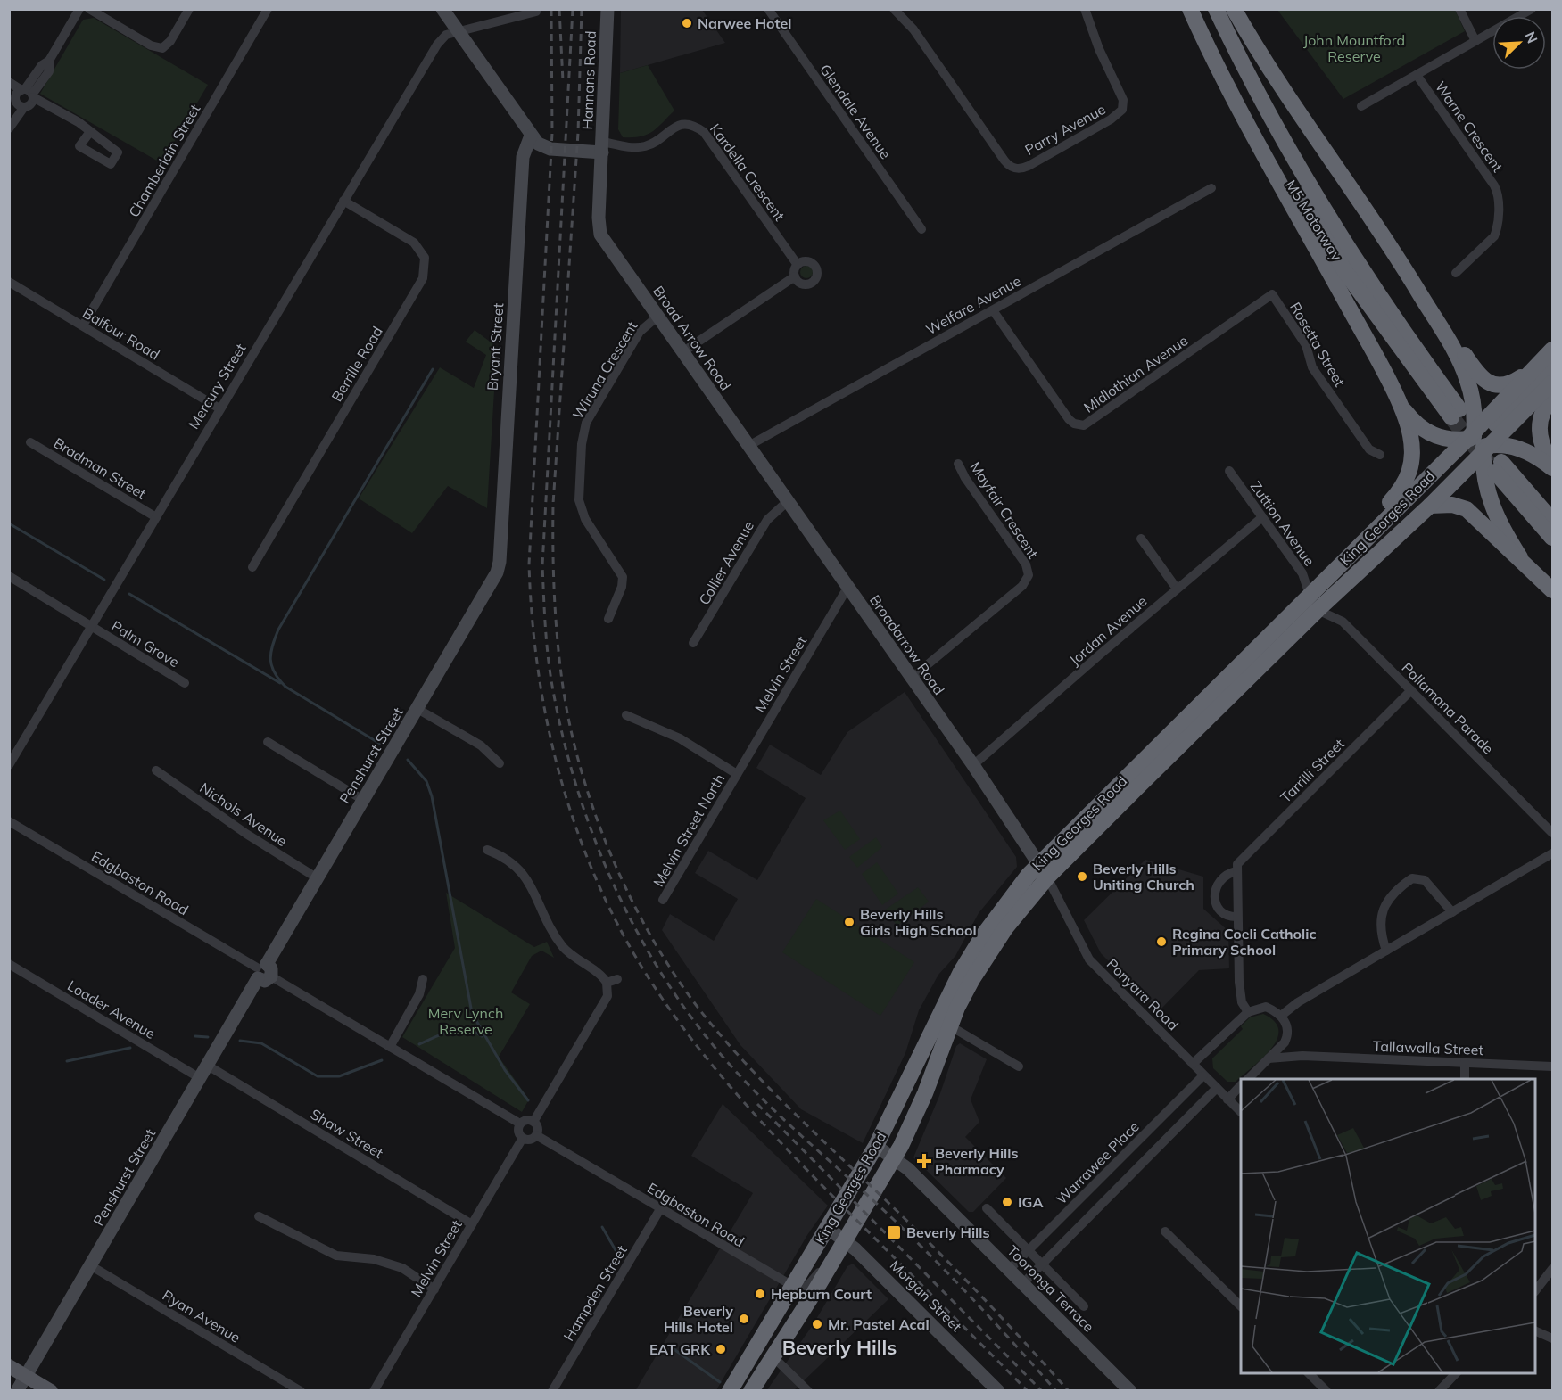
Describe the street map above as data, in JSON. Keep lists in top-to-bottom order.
{
  "streets": {
    "highway": ["M5 Motorway", "King Georges Road"],
    "street": [
      "Hannans Road",
      "Glendale Avenue",
      "Warne Crescent",
      "Parry Avenue",
      "Chamberlain Street",
      "Kardella Crescent",
      "Welfare Avenue",
      "Balfour Road",
      "Broad Arrow Road",
      "Rosetta Street",
      "Bryant Street",
      "Berrille Road",
      "Wiruna Crescent",
      "Midlothian Avenue",
      "Mercury Street",
      "Bradman Street",
      "Mayfair Crescent",
      "Zuttion Avenue",
      "Collier Avenue",
      "Jordan Avenue",
      "Palm Grove",
      "Broadarrow Road",
      "Melvin Street",
      "Pallamana Parade",
      "Penshurst Street",
      "Tarrilli Street",
      "Nichols Avenue",
      "Melvin Street North",
      "Edgbaston Road",
      "Ponyara Road",
      "Loader Avenue",
      "Tallawalla Street",
      "Shaw Street",
      "Warrawee Place",
      "Tooronga Terrace",
      "Hampden Street",
      "Morgan Street",
      "Ryan Avenue"
    ]
  },
  "crossings": [
    ["Hannans Road", "Kardella Crescent"],
    ["Hannans Road", "Broad Arrow Road"],
    ["Chamberlain Street", "Balfour Road"],
    ["Kardella Crescent", "Broad Arrow Road"],
    ["Welfare Avenue", "Broad Arrow Road"],
    ["Welfare Avenue", "Midlothian Avenue"],
    ["Welfare Avenue", "Broadarrow Road"],
    ["Balfour Road", "Mercury Street"],
    ["Broad Arrow Road", "Wiruna Crescent"],
    ["Broad Arrow Road", "Broadarrow Road"],
    ["Rosetta Street", "Midlothian Avenue"],
    ["Bryant Street", "Penshurst Street"],
    ["Berrille Road", "Mercury Street"],
    ["Mercury Street", "Bradman Street"],
    ["Mercury Street", "Palm Grove"],
    ["Mayfair Crescent", "Broadarrow Road"],
    ["King Georges Road", "Zuttion Avenue"],
    ["King Georges Road", "Broadarrow Road"],
    ["King Georges Road", "Pallamana Parade"],
    ["King Georges Road", "Edgbaston Road"],
    ["King Georges Road", "Ponyara Road"],
    ["King Georges Road", "Tooronga Terrace"],
    ["King Georges Road", "Morgan Street"],
    ["Zuttion Avenue", "Jordan Avenue"],
    ["Collier Avenue", "Broadarrow Road"],
    ["Jordan Avenue", "Broadarrow Road"],
    ["Broadarrow Road", "Melvin Street"],
    ["Broadarrow Road", "Ponyara Road"],
    ["Melvin Street", "Melvin Street North"],
    ["Melvin Street", "Edgbaston Road"],
    ["Melvin Street", "Shaw Street"],
    ["Pallamana Parade", "Tarrilli Street"],
    ["Penshurst Street", "Nichols Avenue"],
    ["Penshurst Street", "Edgbaston Road"],
    ["Penshurst Street", "Loader Avenue"],
    ["Penshurst Street", "Shaw Street"],
    ["Penshurst Street", "Ryan Avenue"],
    ["Edgbaston Road", "Hampden Street"],
    ["Ponyara Road", "Warrawee Place"],
    ["Warrawee Place", "Tooronga Terrace"]
  ],
  "districts": ["Beverly Hills"],
  "parks": ["John Mountford Reserve", "Merv Lynch Reserve"],
  "places": {
    "other": [
      "Narwee Hotel",
      "Beverly Hills Uniting Church",
      "Beverly Hills Girls High School",
      "Regina Coeli Catholic Primary School",
      "IGA",
      "Hepburn Court",
      "Beverly Hills Hotel",
      "Mr. Pastel Acai",
      "EAT GRK"
    ],
    "health": ["Beverly Hills Pharmacy"],
    "transit": ["Beverly Hills"]
  },
  "north": "top right"
}
